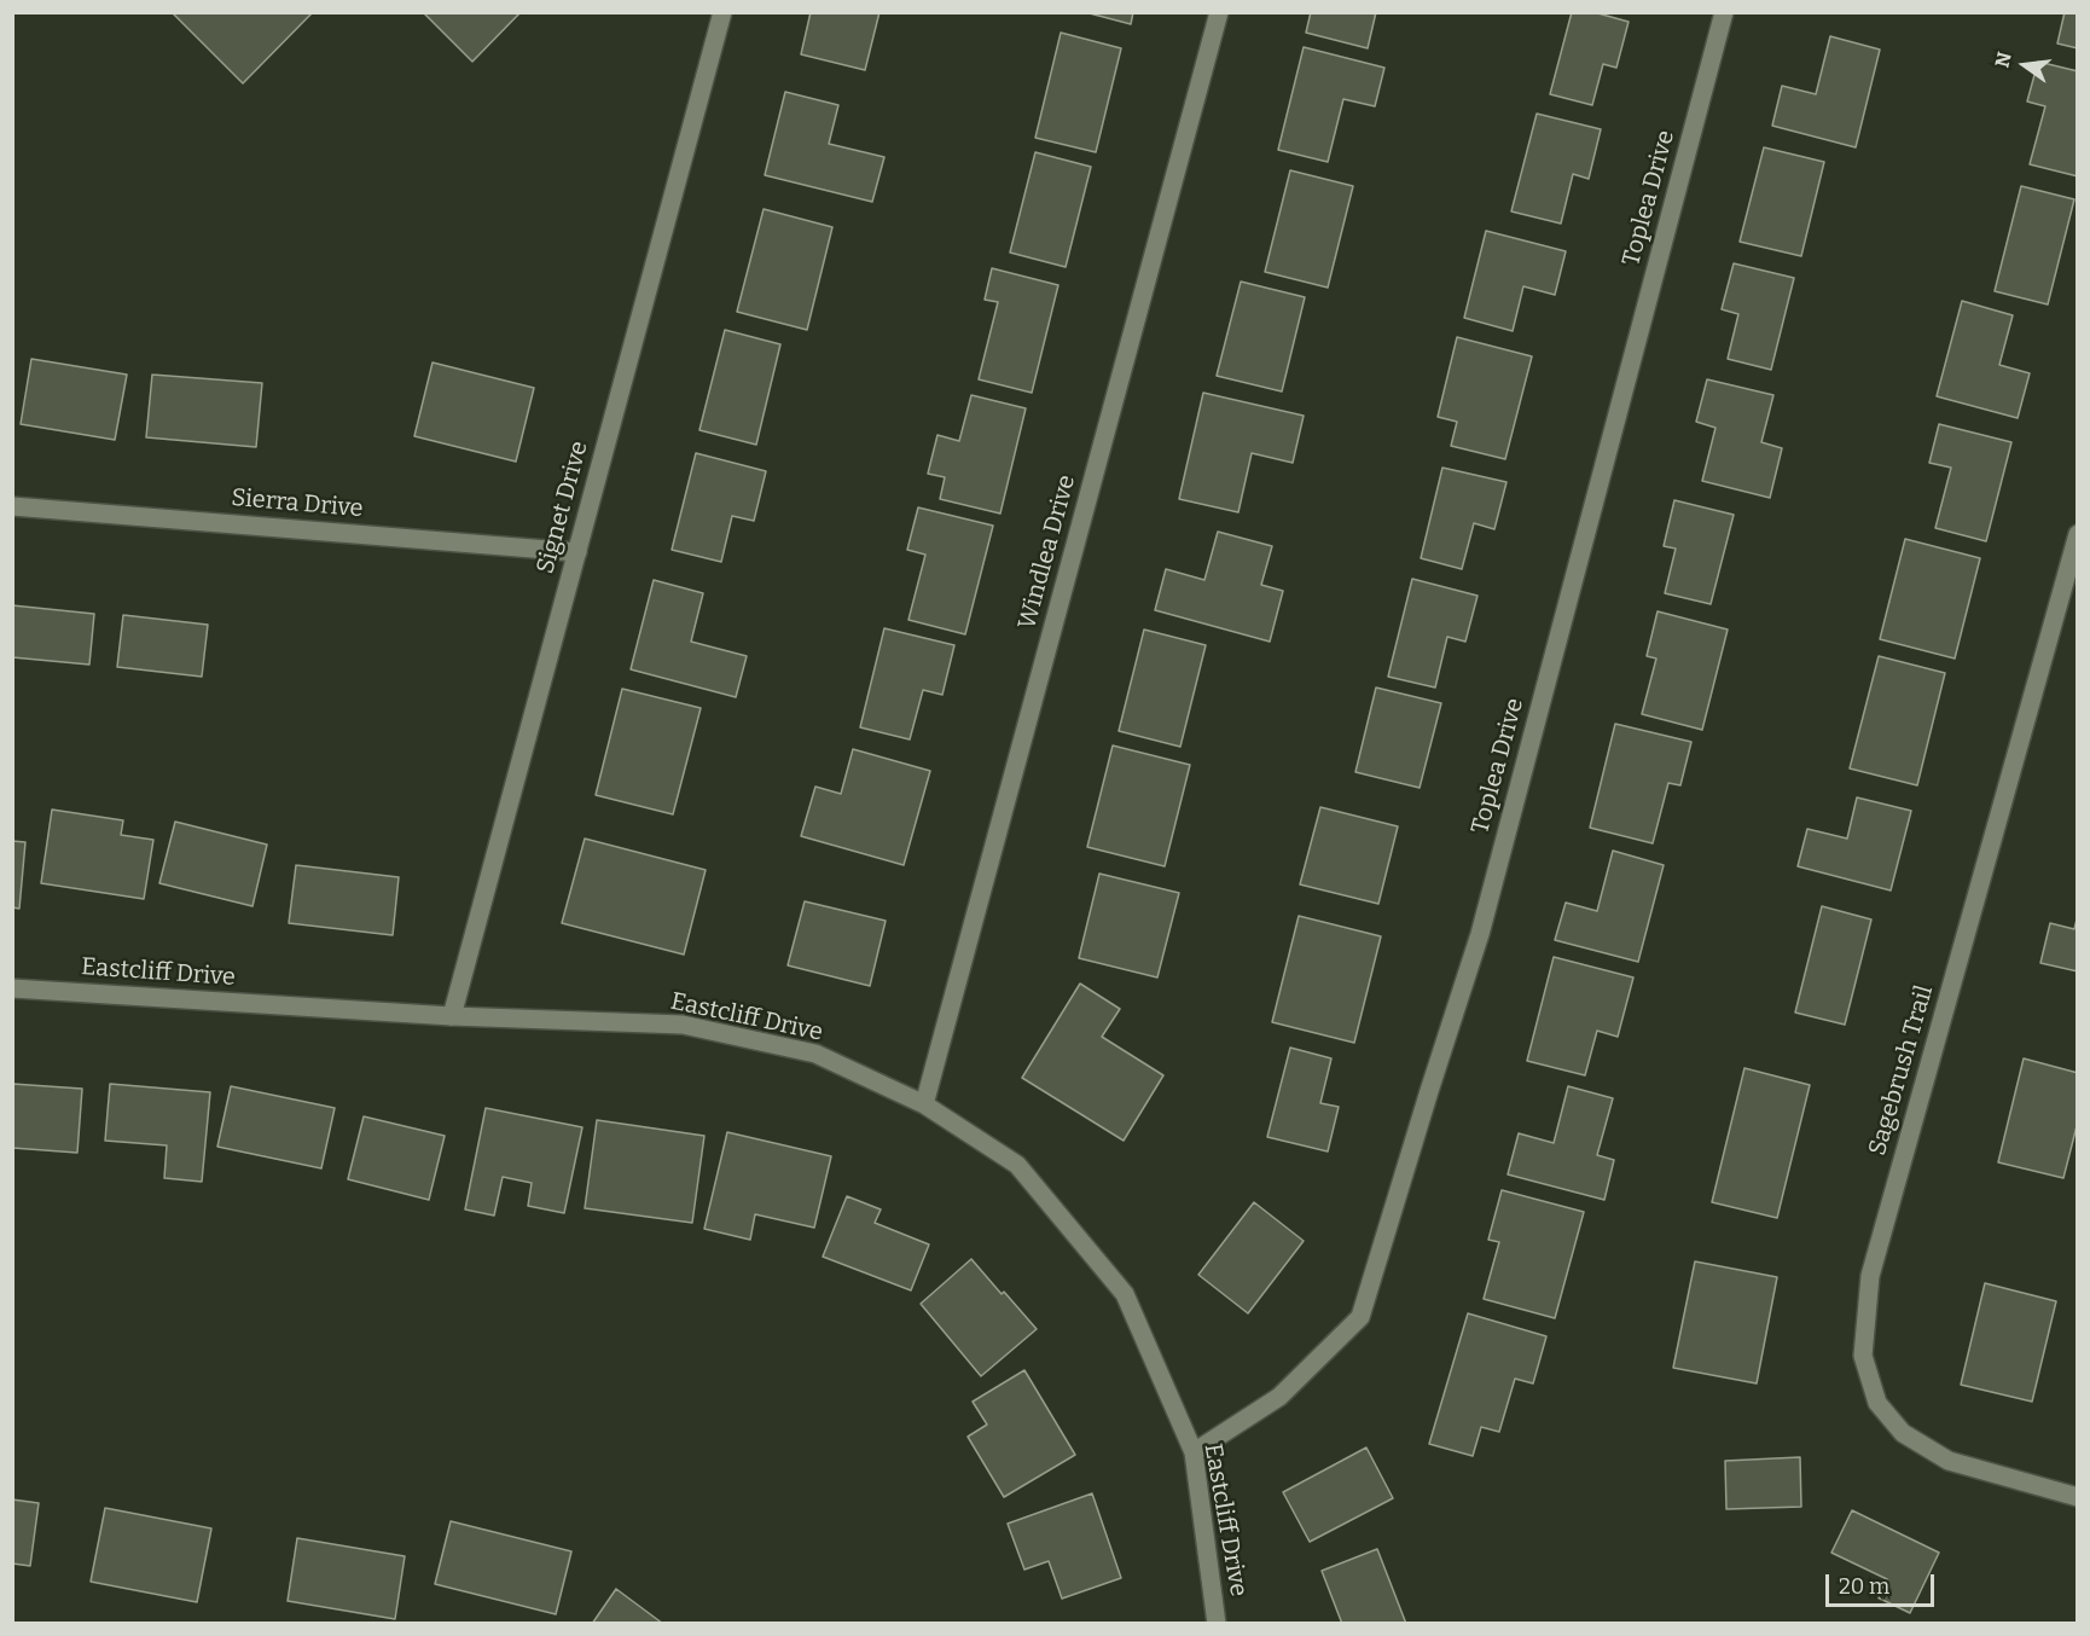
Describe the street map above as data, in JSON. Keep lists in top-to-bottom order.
{
  "streets": {
    "street": [
      "Toplea Drive",
      "Sierra Drive",
      "Signet Drive",
      "Windlea Drive",
      "Eastcliff Drive",
      "Sagebrush Trail"
    ]
  },
  "crossings": [
    ["Toplea Drive", "Eastcliff Drive"],
    ["Sierra Drive", "Signet Drive"],
    ["Signet Drive", "Eastcliff Drive"],
    ["Windlea Drive", "Eastcliff Drive"]
  ],
  "scale_bar": "20 m",
  "north": "left"
}
